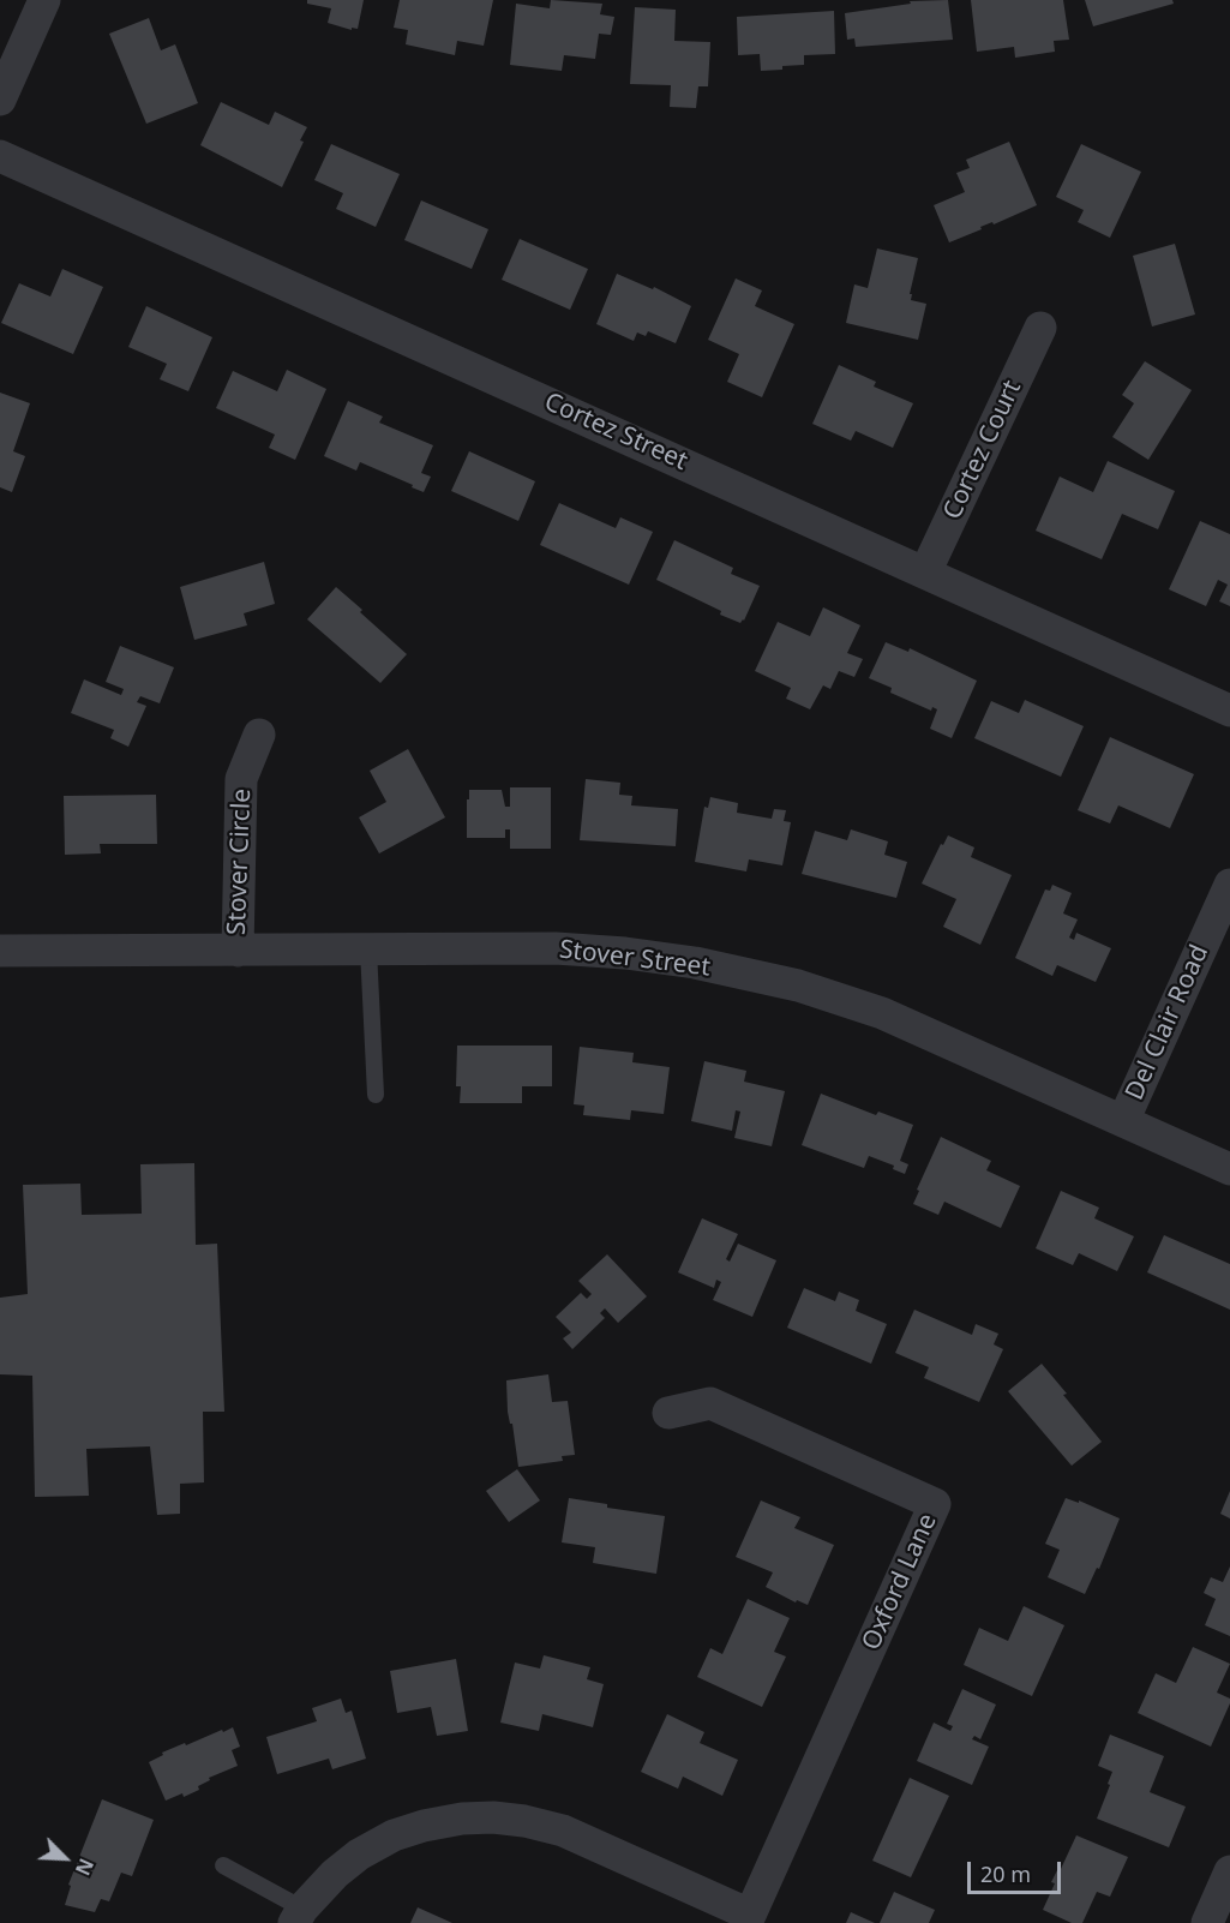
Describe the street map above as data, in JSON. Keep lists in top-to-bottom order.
{
  "streets": {
    "street": [
      "Cortez Street",
      "Cortez Court",
      "Stover Circle",
      "Stover Street",
      "Del Clair Road",
      "Oxford Lane"
    ]
  },
  "crossings": [
    ["Cortez Street", "Cortez Court"],
    ["Stover Circle", "Stover Street"],
    ["Stover Street", "Del Clair Road"]
  ],
  "scale_bar": "20 m",
  "north": "bottom right"
}
